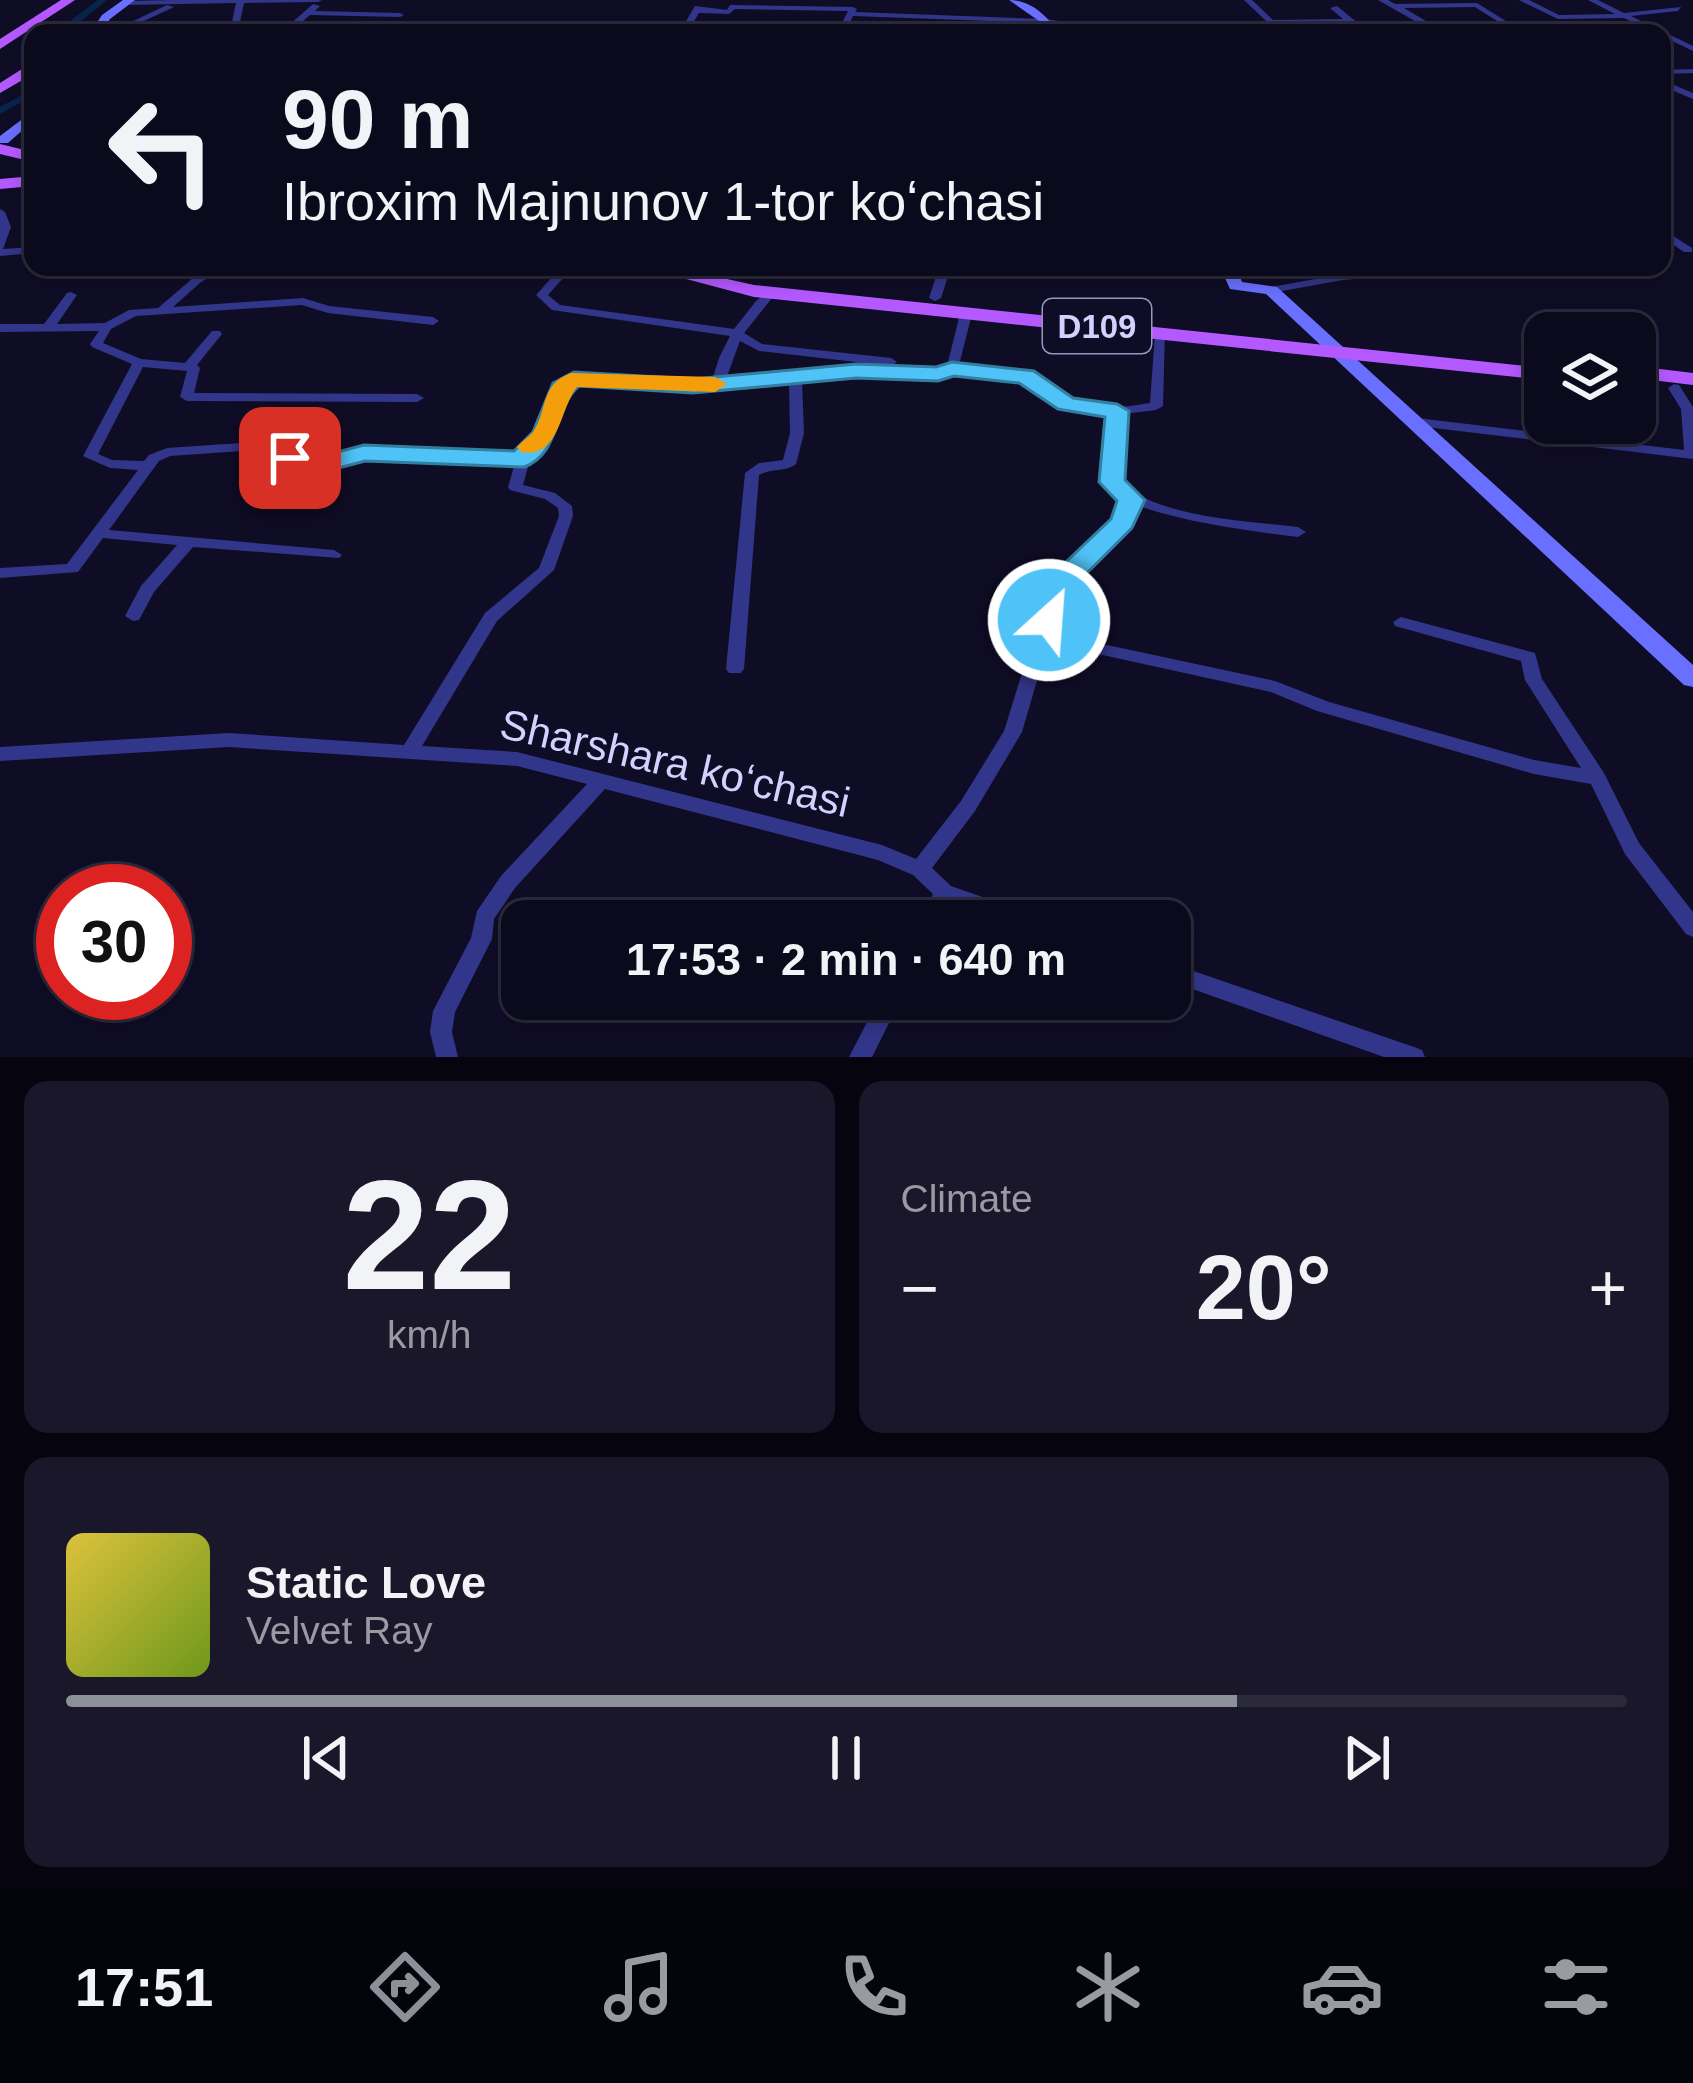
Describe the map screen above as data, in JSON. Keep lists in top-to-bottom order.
{
  "streets": {
    "main road": ["D109"],
    "street": ["Sharshara koʻchasi"]
  },
  "page": {
    "turn": ["90 m", "Ibroxim Majnunov 1-tor koʻchasi"],
    "limit": "30",
    "trip": "17:53 · 2 min · 640 m",
    "tile": [
      ["22", "km/h"],
      "Climate"
    ],
    "heat": ["−", "20°", "+"],
    "song": ["Static Love", "Velvet Ray"],
    "tabs": "17:51"
  }
}
